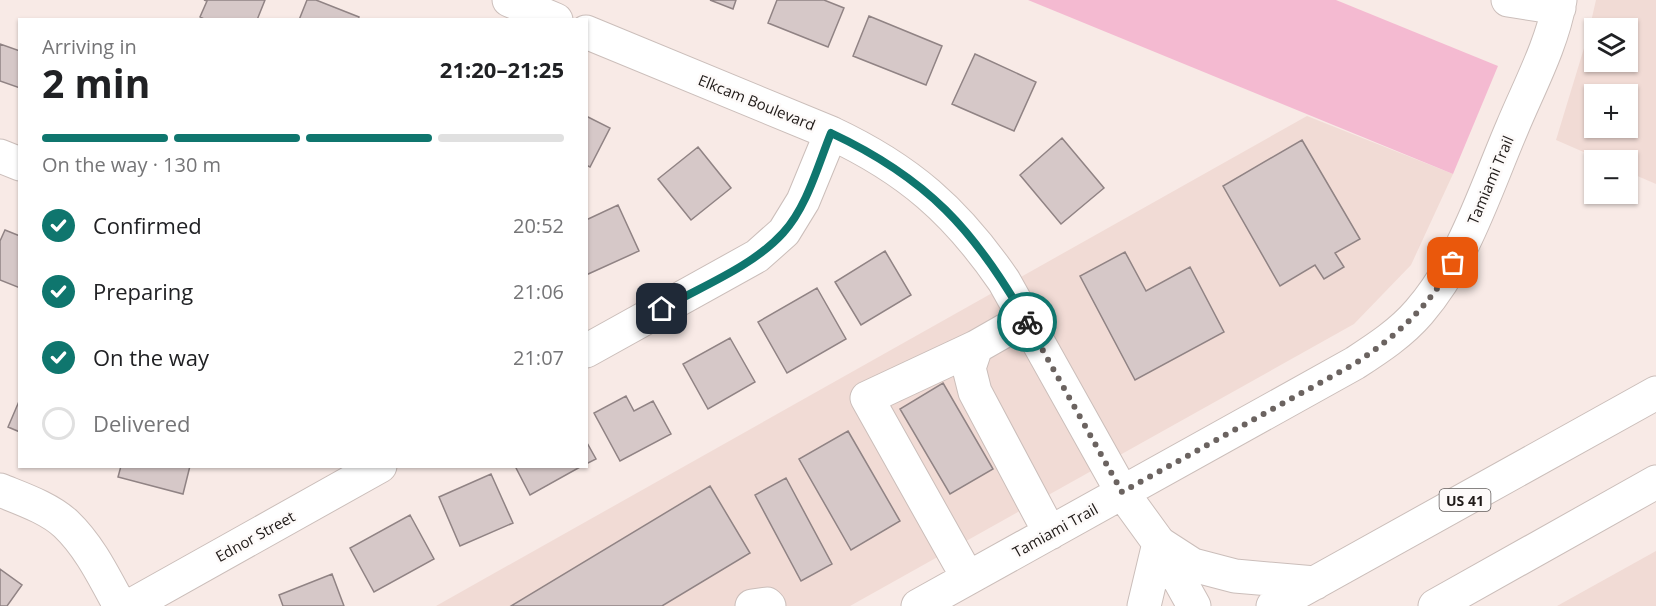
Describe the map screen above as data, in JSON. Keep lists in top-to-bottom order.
{
  "streets": {
    "street": [
      "Elkcam Boulevard",
      "Tamiami Trail",
      "US 41",
      "Ednor Street"
    ]
  },
  "crossings": [
    ["Elkcam Boulevard", "Tamiami Trail"]
  ],
  "page": {
    "map_buttons": ["+", "−"],
    "heading": ["2 min", "Arriving in", "21:20–21:25"],
    "bar": "On the way · 130 m",
    "list": [
      ["Confirmed", "20:52"],
      ["Preparing", "21:06"],
      ["On the way", "21:07"],
      "Delivered"
    ]
  }
}
